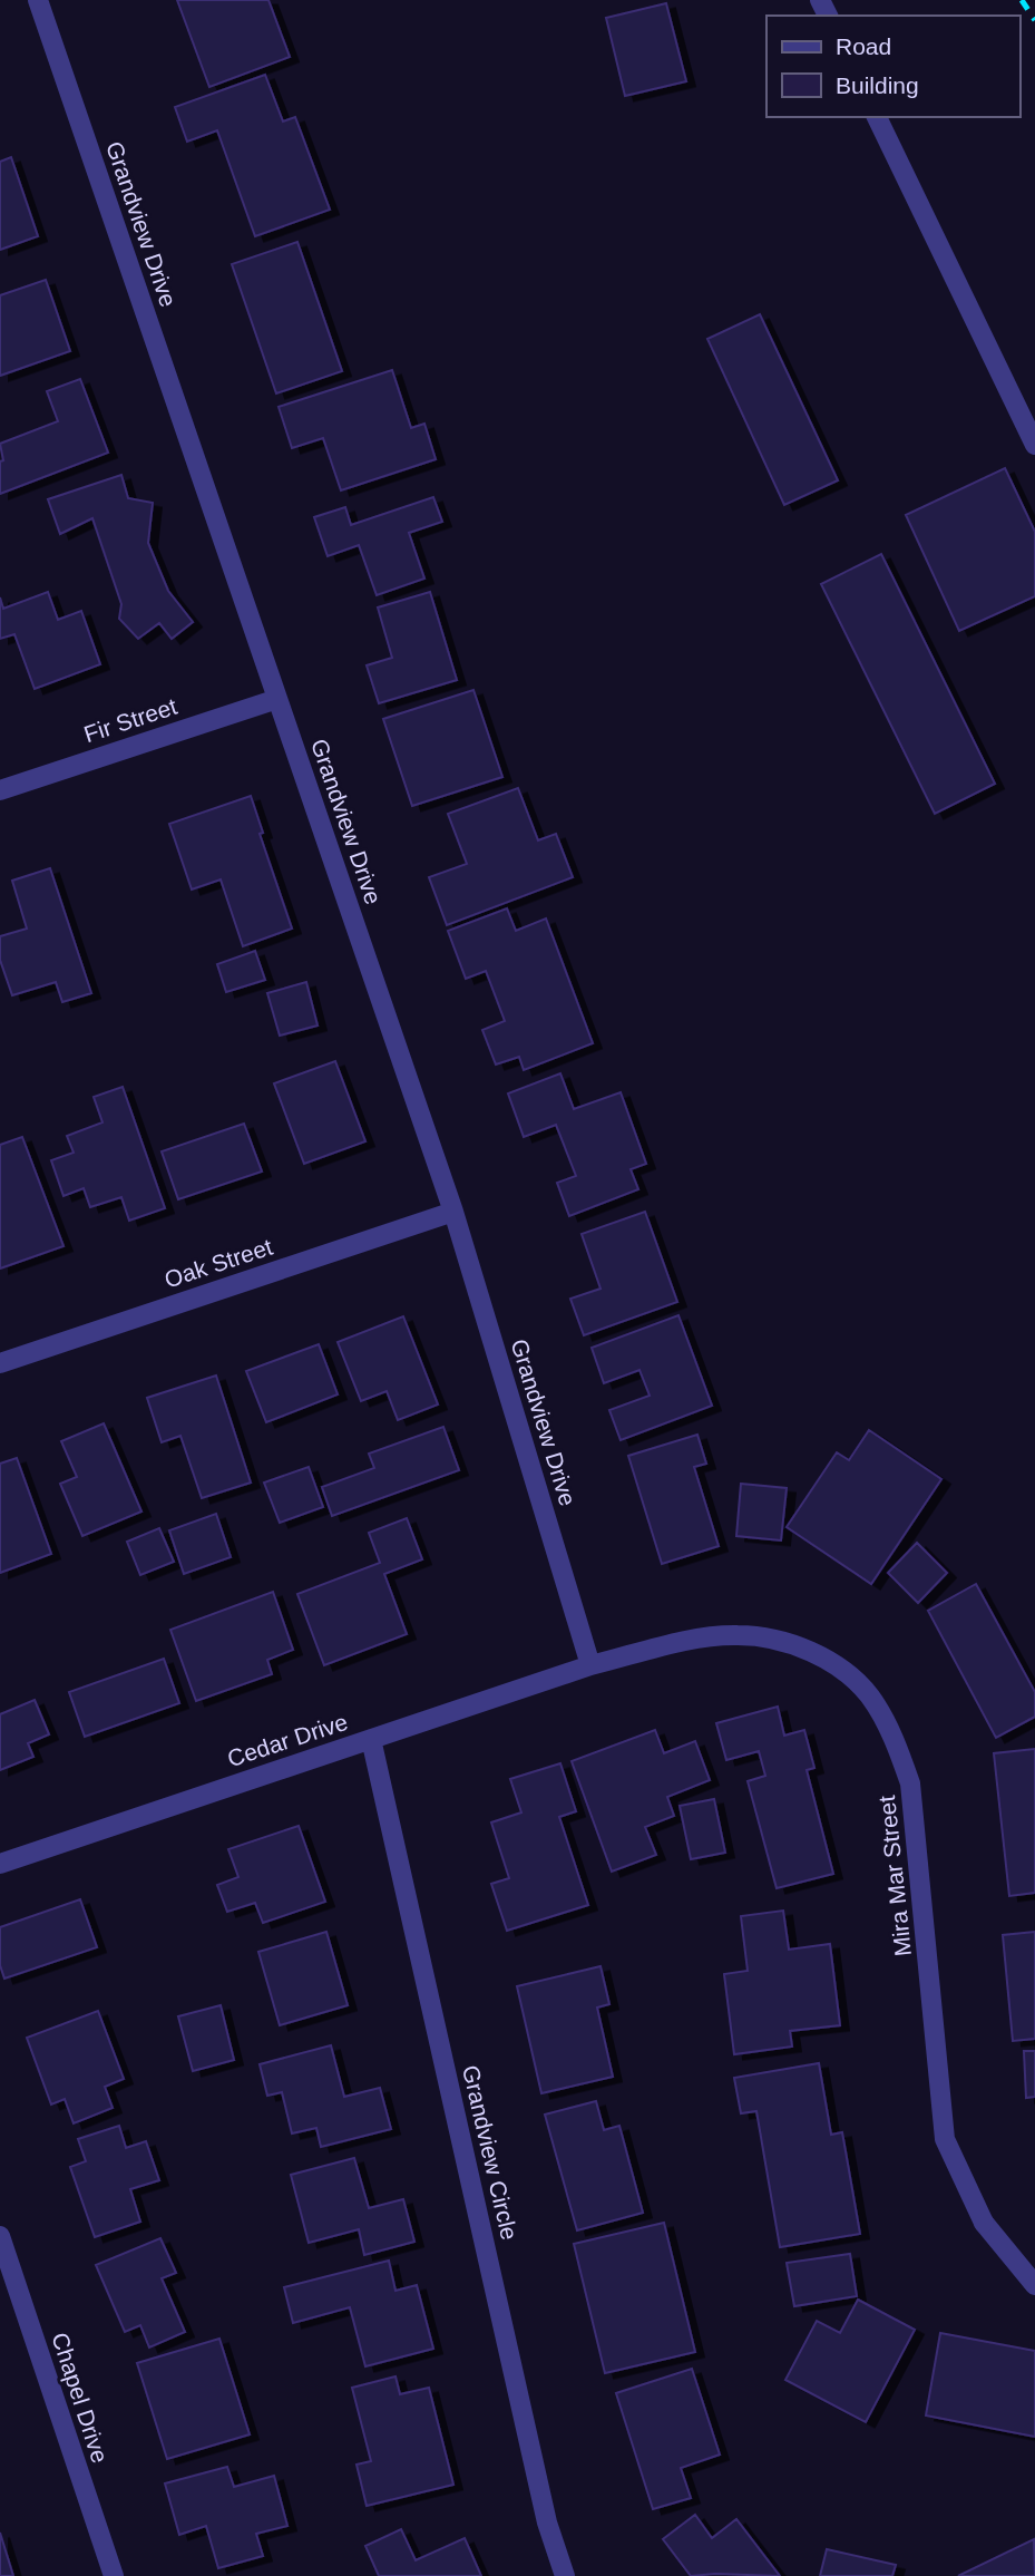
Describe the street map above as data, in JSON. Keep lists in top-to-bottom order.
{
  "streets": {
    "street": [
      "Grandview Drive",
      "Fir Street",
      "Oak Street",
      "Cedar Drive",
      "Mira Mar Street",
      "Grandview Circle",
      "Chapel Drive"
    ]
  },
  "crossings": [
    ["Grandview Drive", "Fir Street"],
    ["Grandview Drive", "Oak Street"],
    ["Grandview Drive", "Cedar Drive"],
    ["Grandview Drive", "Mira Mar Street"],
    ["Cedar Drive", "Mira Mar Street"],
    ["Cedar Drive", "Grandview Circle"]
  ],
  "legend": ["Road", "Building"]
}
